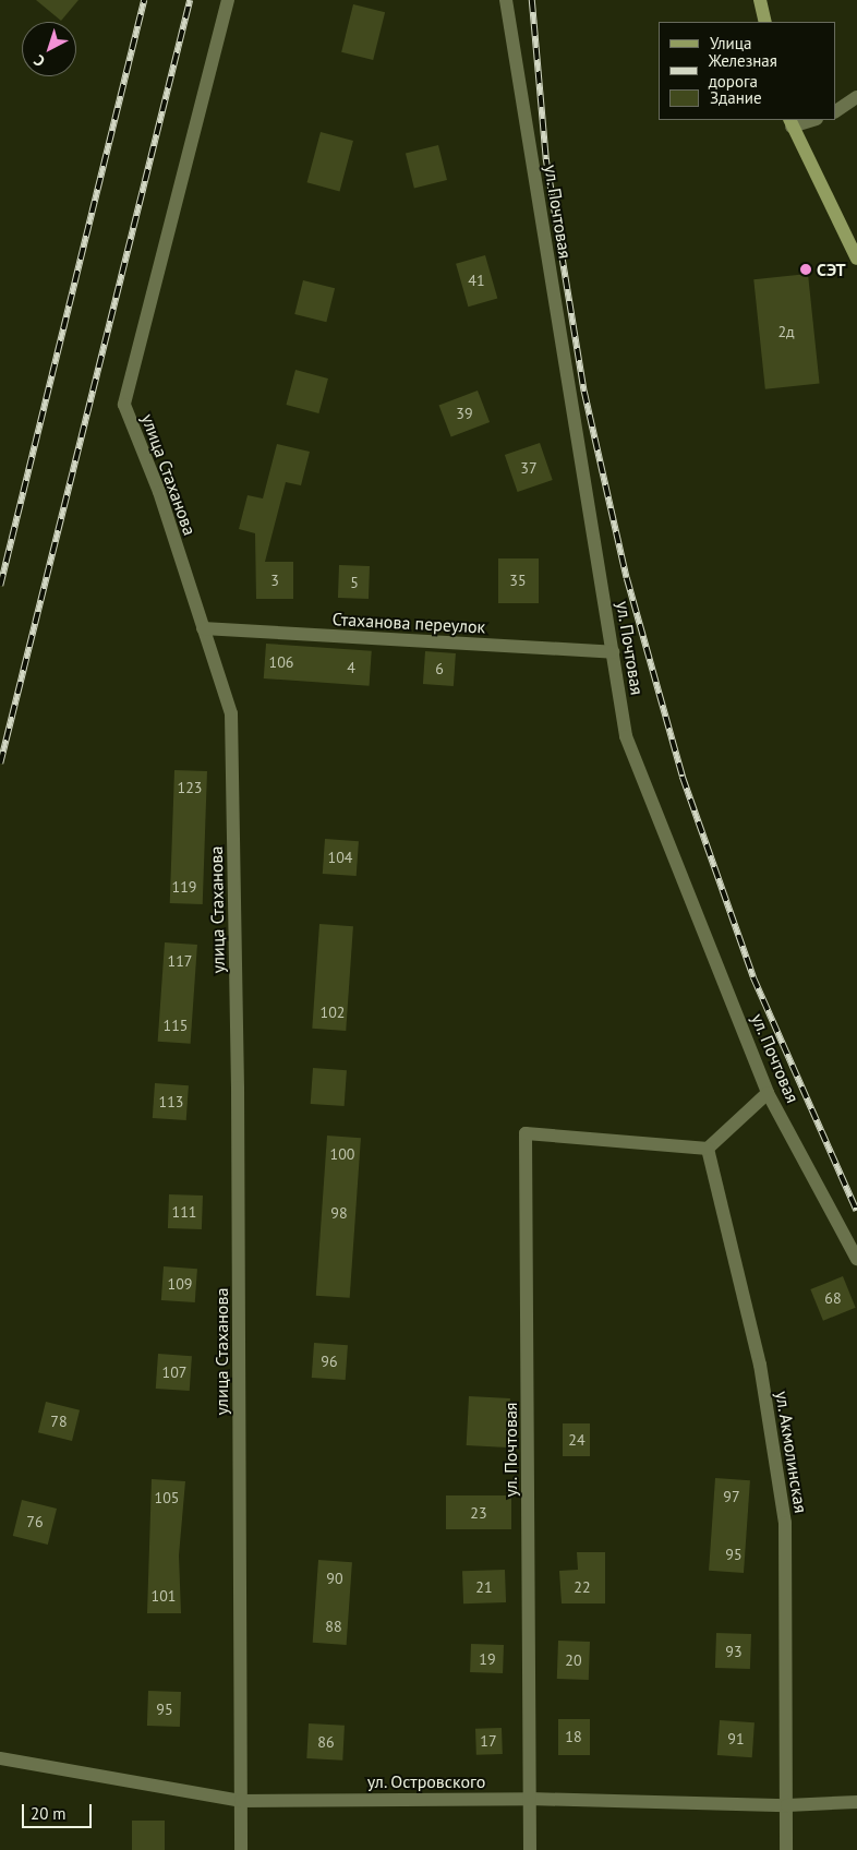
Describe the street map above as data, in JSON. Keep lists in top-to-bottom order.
{
  "streets": {
    "street": [
      "ул. Почтовая",
      "улица Стаханова",
      "Стаханова переулок",
      "ул. Акмолинская",
      "ул. Островского"
    ]
  },
  "crossings": [
    ["ул. Почтовая", "Стаханова переулок"],
    ["ул. Почтовая", "ул. Акмолинская"],
    ["ул. Почтовая", "ул. Островского"],
    ["улица Стаханова", "Стаханова переулок"],
    ["улица Стаханова", "ул. Островского"],
    ["ул. Акмолинская", "ул. Островского"]
  ],
  "places": ["СЭТ"],
  "house_numbers": [
    "41",
    "2д",
    "39",
    "37",
    "3",
    "35",
    "5",
    "106",
    "4",
    "6",
    "123",
    "104",
    "119",
    "117",
    "102",
    "115",
    "113",
    "100",
    "111",
    "98",
    "109",
    "68",
    "96",
    "107",
    "78",
    "24",
    "97",
    "105",
    "23",
    "76",
    "95",
    "90",
    "21",
    "22",
    "101",
    "88",
    "93",
    "19",
    "20",
    "95",
    "18",
    "91",
    "17",
    "86"
  ],
  "legend": ["Улица", "Железная дорога", "Здание"],
  "scale_bar": "20 m",
  "north": "bottom left"
}
